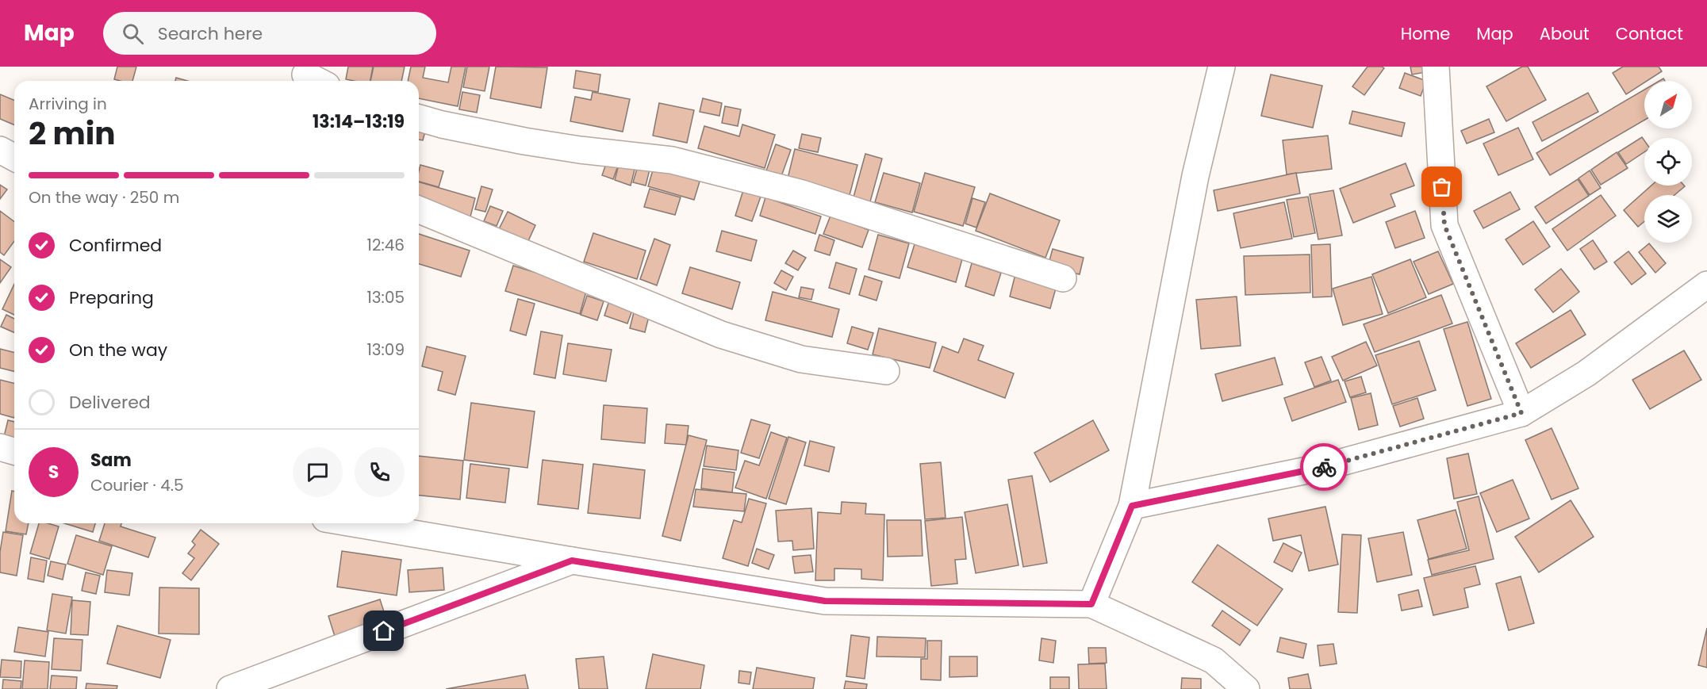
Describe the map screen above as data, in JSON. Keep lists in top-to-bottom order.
{
  "north": "top right",
  "page": {
    "header": "Map",
    "search": "Search here",
    "nav": [
      "Home",
      "Map",
      "About",
      "Contact"
    ],
    "heading": ["2 min", "Arriving in", "13:14–13:19"],
    "panel": ["Sam", "Courier · 4.5"],
    "bar": "On the way · 250 m",
    "list": [
      ["Confirmed", "12:46"],
      ["Preparing", "13:05"],
      ["On the way", "13:09"],
      "Delivered"
    ],
    "round": "S"
  }
}
